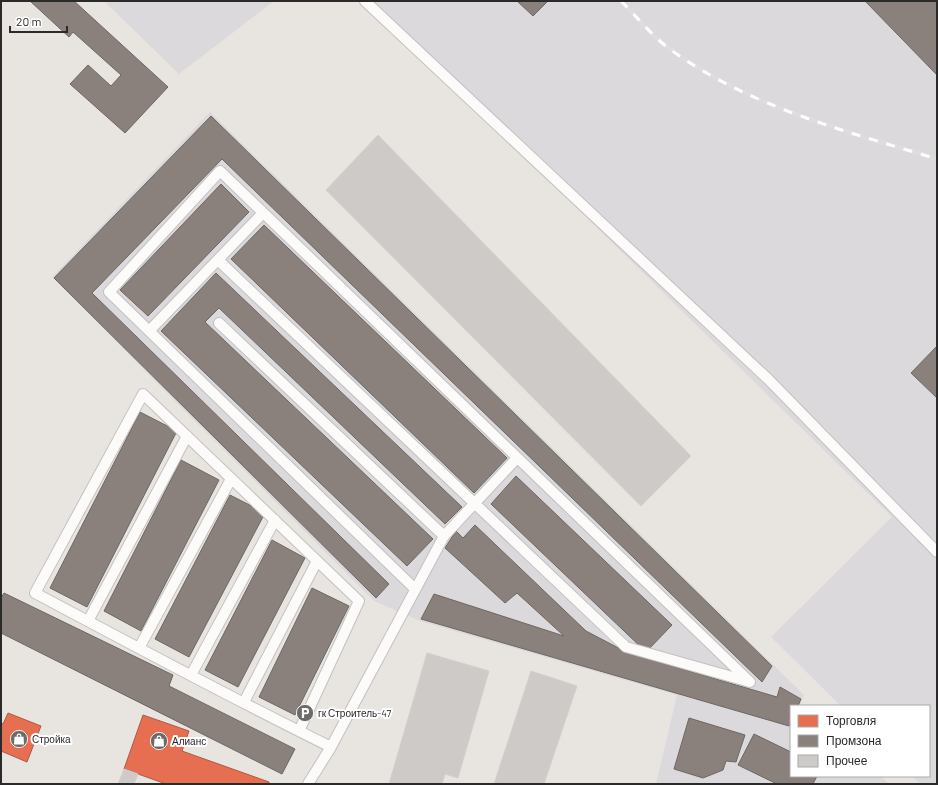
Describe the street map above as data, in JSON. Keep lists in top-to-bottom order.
{
  "places": {
    "parking": ["гк Строитель-47"],
    "shop": ["Стройка", "Алианс"]
  },
  "legend": ["Торговля", "Промзона", "Прочее"],
  "scale_bar": "20 m"
}
